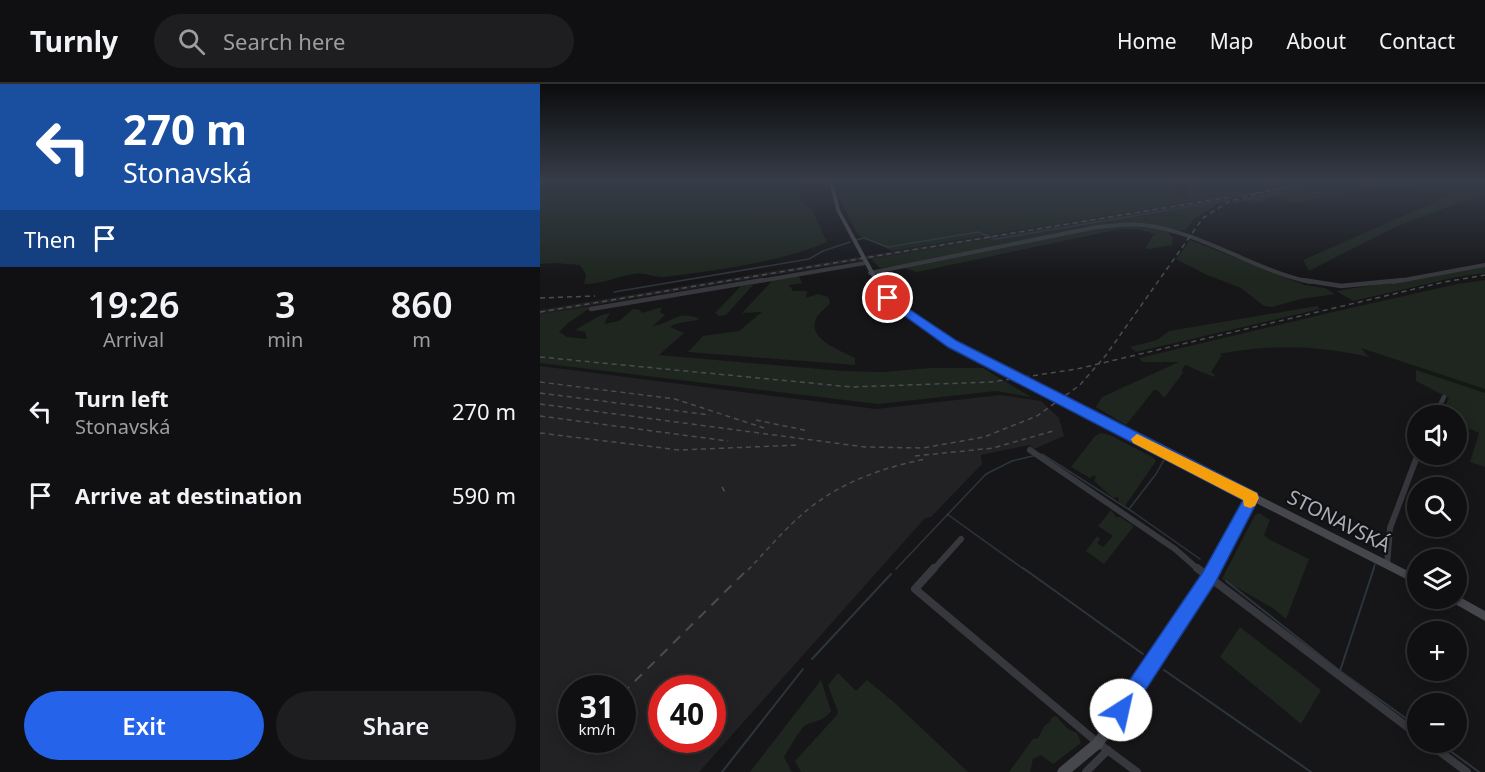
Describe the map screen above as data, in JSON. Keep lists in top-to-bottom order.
{
  "streets": {
    "street": ["STONAVSKÁ"]
  },
  "page": {
    "header": "Turnly",
    "search": "Search here",
    "nav": [
      "Home",
      "Map",
      "About",
      "Contact"
    ],
    "turn": ["270 m", "Stonavská"],
    "then": "Then",
    "eta": [
      "19:26",
      "Arrival",
      "3",
      "min",
      "860",
      "m"
    ],
    "list": [
      {
        "name": "Turn left",
        "note": "Stonavská",
        "value": "270 m"
      },
      {
        "name": "Arrive at destination",
        "value": "590 m"
      }
    ],
    "map_buttons": ["+", "−"],
    "speed": "31 km/h",
    "limit": "40",
    "buttons": ["Exit", "Share"]
  }
}
